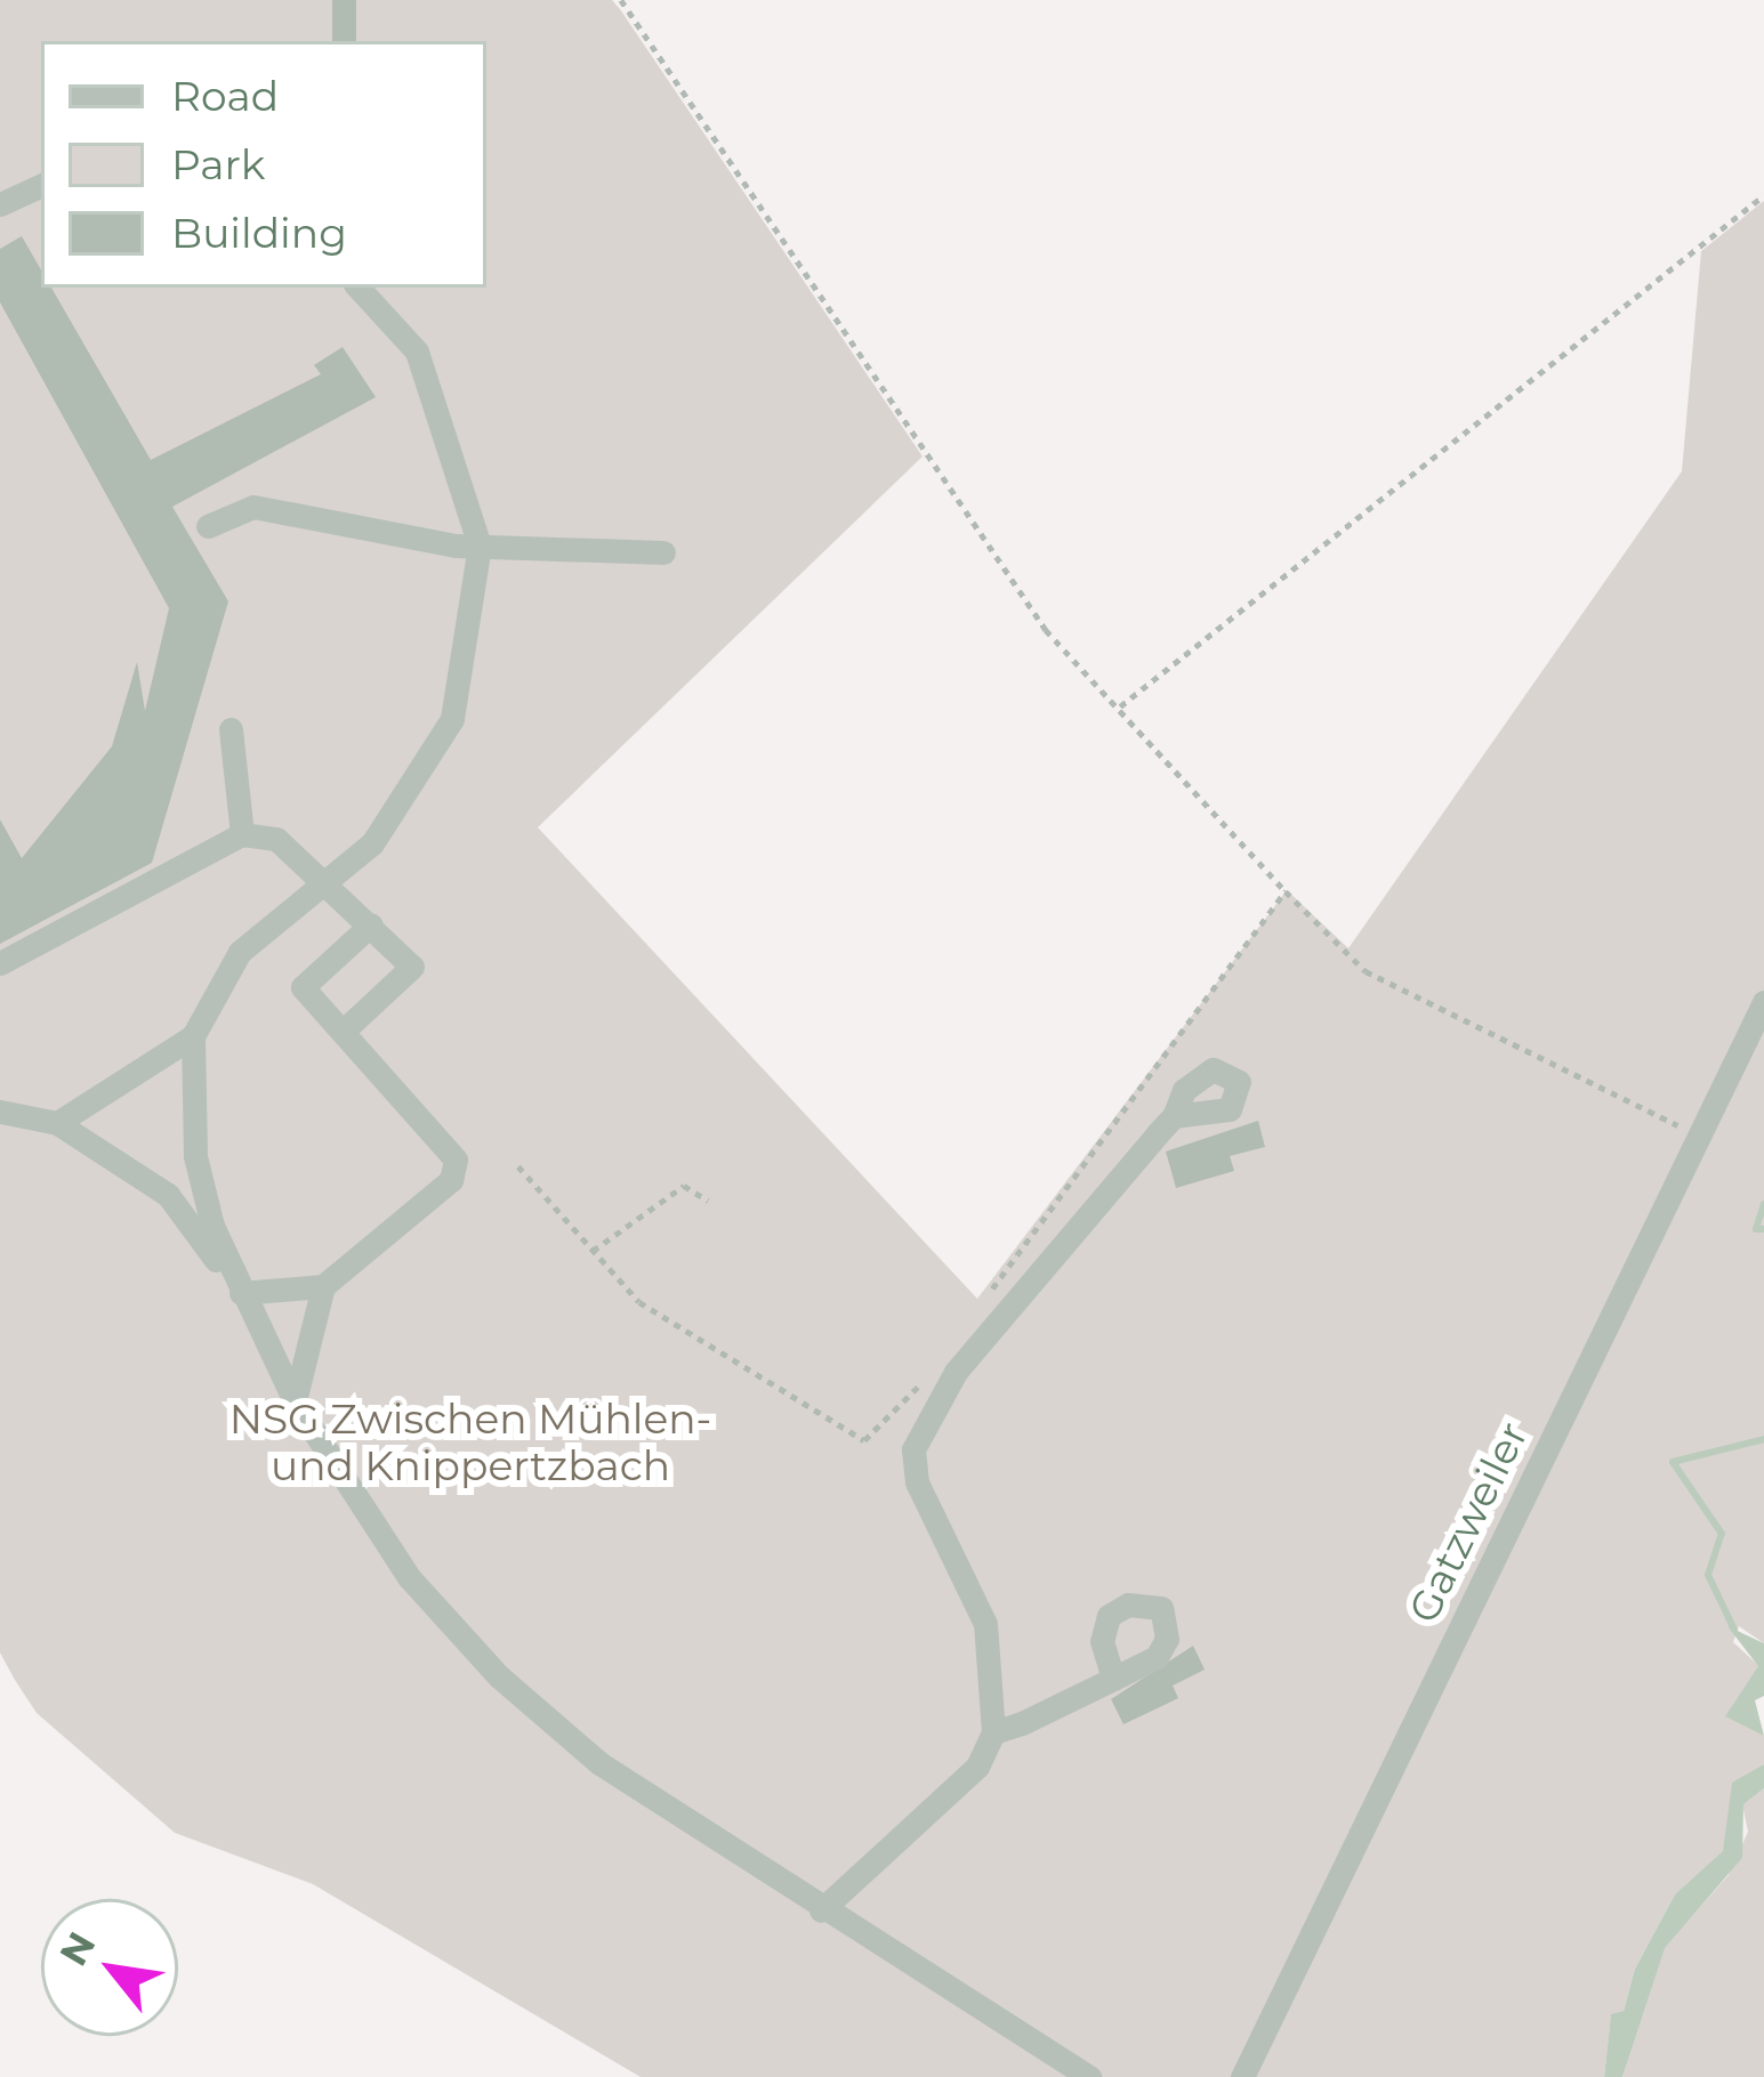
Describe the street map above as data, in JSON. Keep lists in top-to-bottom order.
{
  "streets": {
    "street": ["Gatzweiler"]
  },
  "parks": ["NSG Zwischen Mühlen- und Knippertzbach"],
  "legend": ["Road", "Park", "Building"],
  "north": "top left"
}
